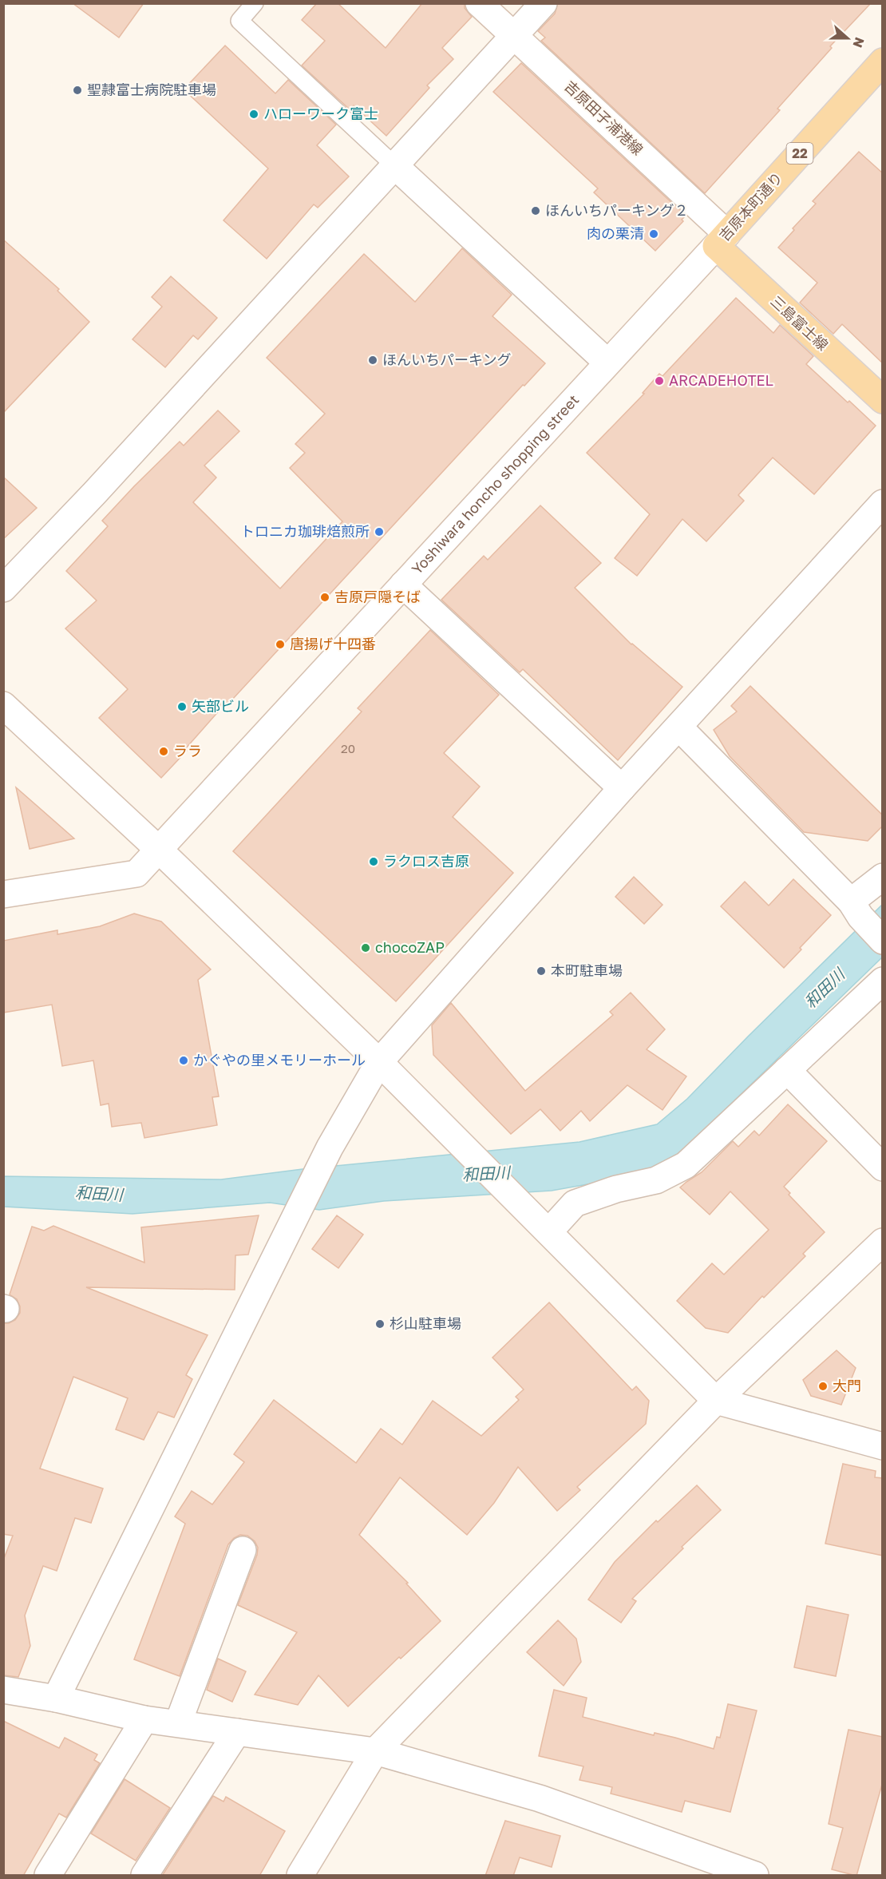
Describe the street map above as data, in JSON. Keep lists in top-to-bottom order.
{
  "streets": {
    "main road": ["22", "吉原本町通り", "三島富士線"],
    "street": ["吉原田子浦港線", "Yoshiwara honcho shopping street"]
  },
  "crossings": [
    ["吉原田子浦港線", "吉原本町通り"],
    ["吉原田子浦港線", "三島富士線"],
    ["吉原田子浦港線", "Yoshiwara honcho shopping street"],
    ["吉原本町通り", "三島富士線"],
    ["吉原本町通り", "Yoshiwara honcho shopping street"],
    ["三島富士線", "Yoshiwara honcho shopping street"]
  ],
  "water": ["和田川"],
  "places": [
    "聖隷富士病院駐車場",
    "ハローワーク富士",
    "ほんいちパーキング２",
    "肉の栗清",
    "ほんいちパーキング",
    "ARCADEHOTEL",
    "トロニカ珈琲焙煎所",
    "吉原戸隠そば",
    "唐揚げ十四番",
    "矢部ビル",
    "ララ",
    "ラクロス吉原",
    "chocoZAP",
    "本町駐車場",
    "かぐやの里メモリーホール",
    "杉山駐車場",
    "大門"
  ],
  "house_numbers": ["20"],
  "north": "right"
}
